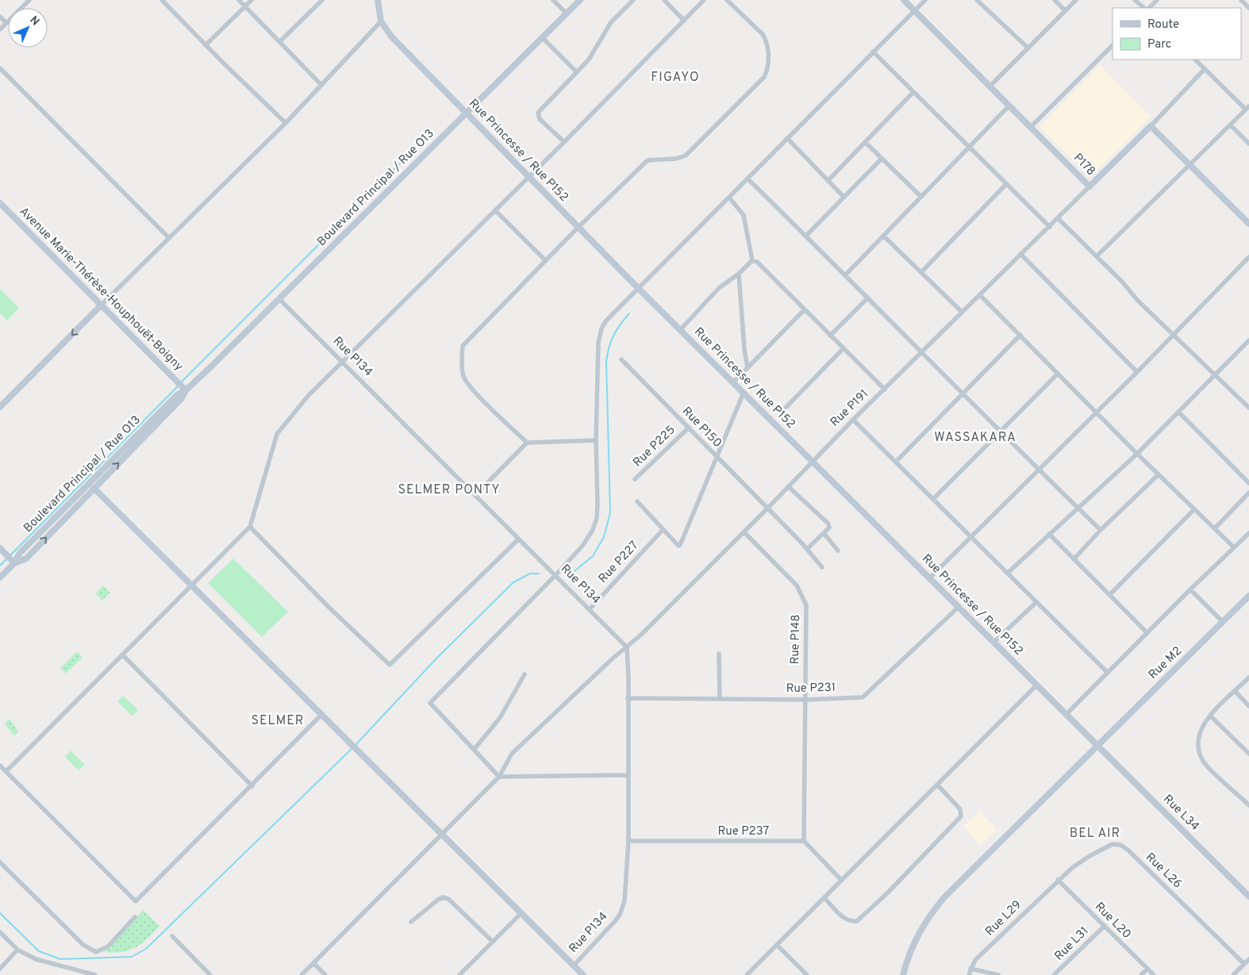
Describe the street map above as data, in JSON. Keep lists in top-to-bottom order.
{
  "streets": {
    "street": [
      "Rue Princesse / Rue P152",
      "P178",
      "Boulevard Principal / Rue O13",
      "Avenue Marie-Thérèse-Houphouët-Boigny",
      "Rue P134",
      "Rue P191",
      "Rue P150",
      "Rue P225",
      "Rue P227",
      "Rue P148",
      "Rue M2",
      "Rue P231",
      "Rue L34",
      "Rue P237",
      "Rue L26",
      "Rue L29",
      "Rue L20",
      "Rue L31"
    ]
  },
  "crossings": [
    ["Rue Princesse / Rue P152", "Boulevard Principal / Rue O13"],
    ["Rue Princesse / Rue P152", "Rue P191"],
    ["Rue Princesse / Rue P152", "Rue M2"],
    ["Rue Princesse / Rue P152", "Rue P231"],
    ["Rue Princesse / Rue P152", "Rue L34"],
    ["P178", "Rue P191"],
    ["Boulevard Principal / Rue O13", "Avenue Marie-Thérèse-Houphouët-Boigny"],
    ["Boulevard Principal / Rue O13", "Rue P134"],
    ["Rue P134", "Rue P191"],
    ["Rue P134", "Rue P227"],
    ["Rue P134", "Rue P231"],
    ["Rue P134", "Rue P237"],
    ["Rue P191", "Rue P150"],
    ["Rue P191", "Rue P148"],
    ["Rue P150", "Rue P225"],
    ["Rue P148", "Rue P231"],
    ["Rue P148", "Rue P237"],
    ["Rue M2", "Rue L34"],
    ["Rue L26", "Rue L29"],
    ["Rue L26", "Rue L20"],
    ["Rue L29", "Rue L20"],
    ["Rue L20", "Rue L31"]
  ],
  "districts": [
    "FIGAYO",
    "WASSAKARA",
    "SELMER PONTY",
    "SELMER",
    "BEL AIR"
  ],
  "legend": ["Route", "Parc"],
  "north": "top right"
}
